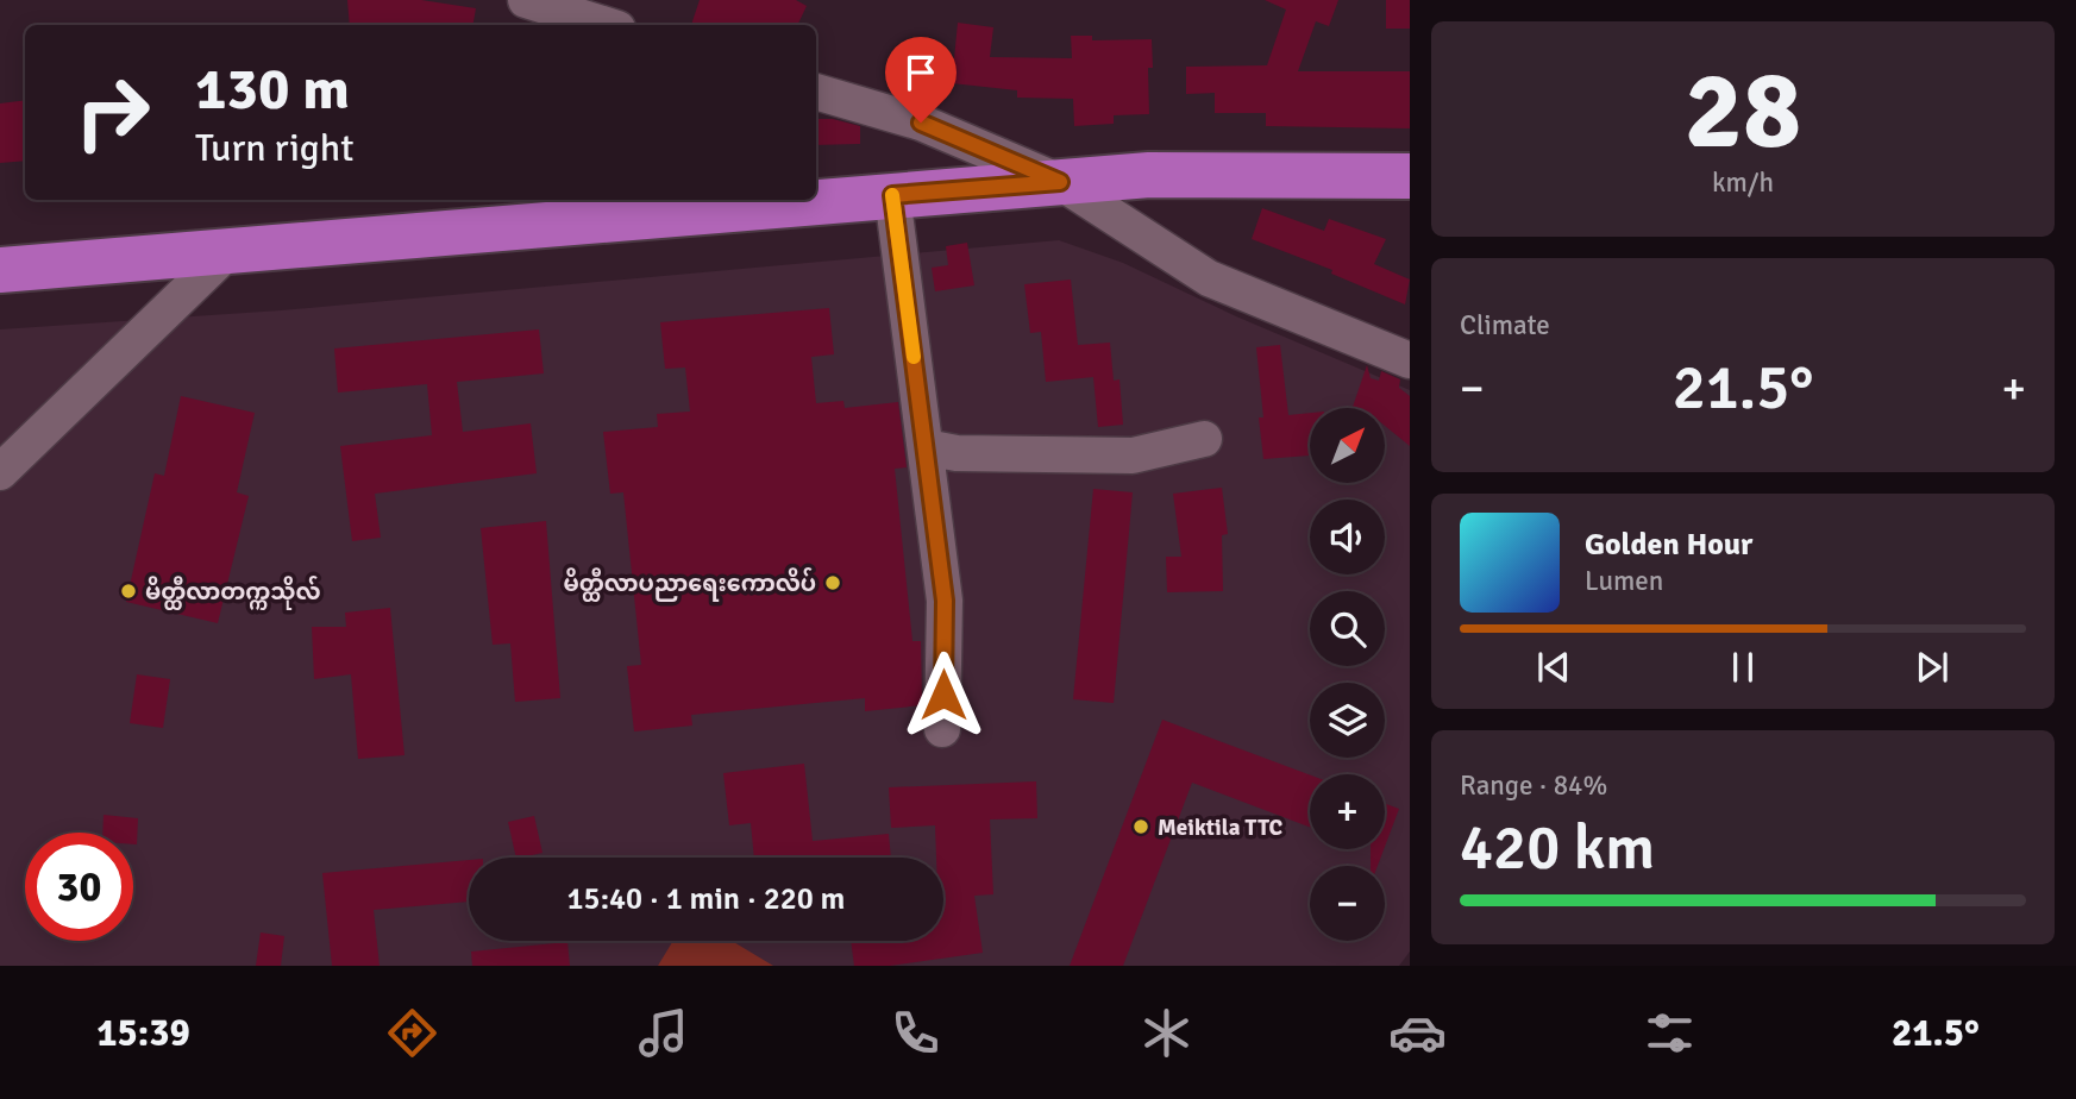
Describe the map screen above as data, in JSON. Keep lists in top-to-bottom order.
{
  "places": ["မိတ္ထီလာပညာရေးကောလိပ်", "မိတ္ထီလာတက္ကသိုလ်", "Meiktila TTC"],
  "north": "top right",
  "page": {
    "tile": [
      ["28", "km/h"],
      "Climate",
      ["Range · 84%", "420 km"]
    ],
    "turn": ["130 m", "Turn right"],
    "heat": ["−", "21.5°", "+"],
    "map_buttons": ["+", "−"],
    "song": ["Golden Hour", "Lumen"],
    "limit": "30",
    "trip": "15:40 · 1 min · 220 m",
    "tabs": ["15:39", "21.5°"]
  }
}
